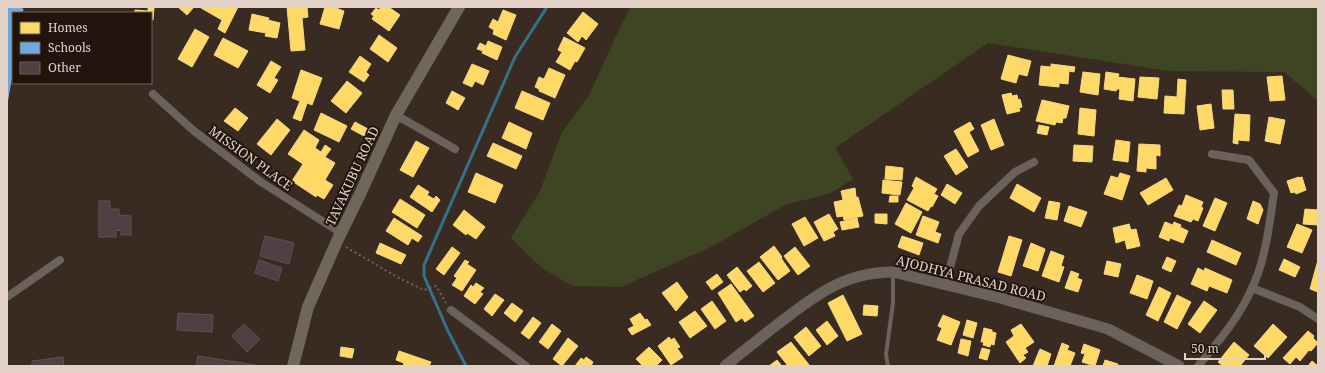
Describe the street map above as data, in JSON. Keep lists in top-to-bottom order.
{
  "streets": {
    "main road": ["TAVAKUBU ROAD"],
    "street": ["MISSION PLACE", "AJODHYA PRASAD ROAD"]
  },
  "crossings": [
    ["MISSION PLACE", "TAVAKUBU ROAD"]
  ],
  "legend": ["Homes", "Schools", "Other"],
  "scale_bar": "50 m"
}
